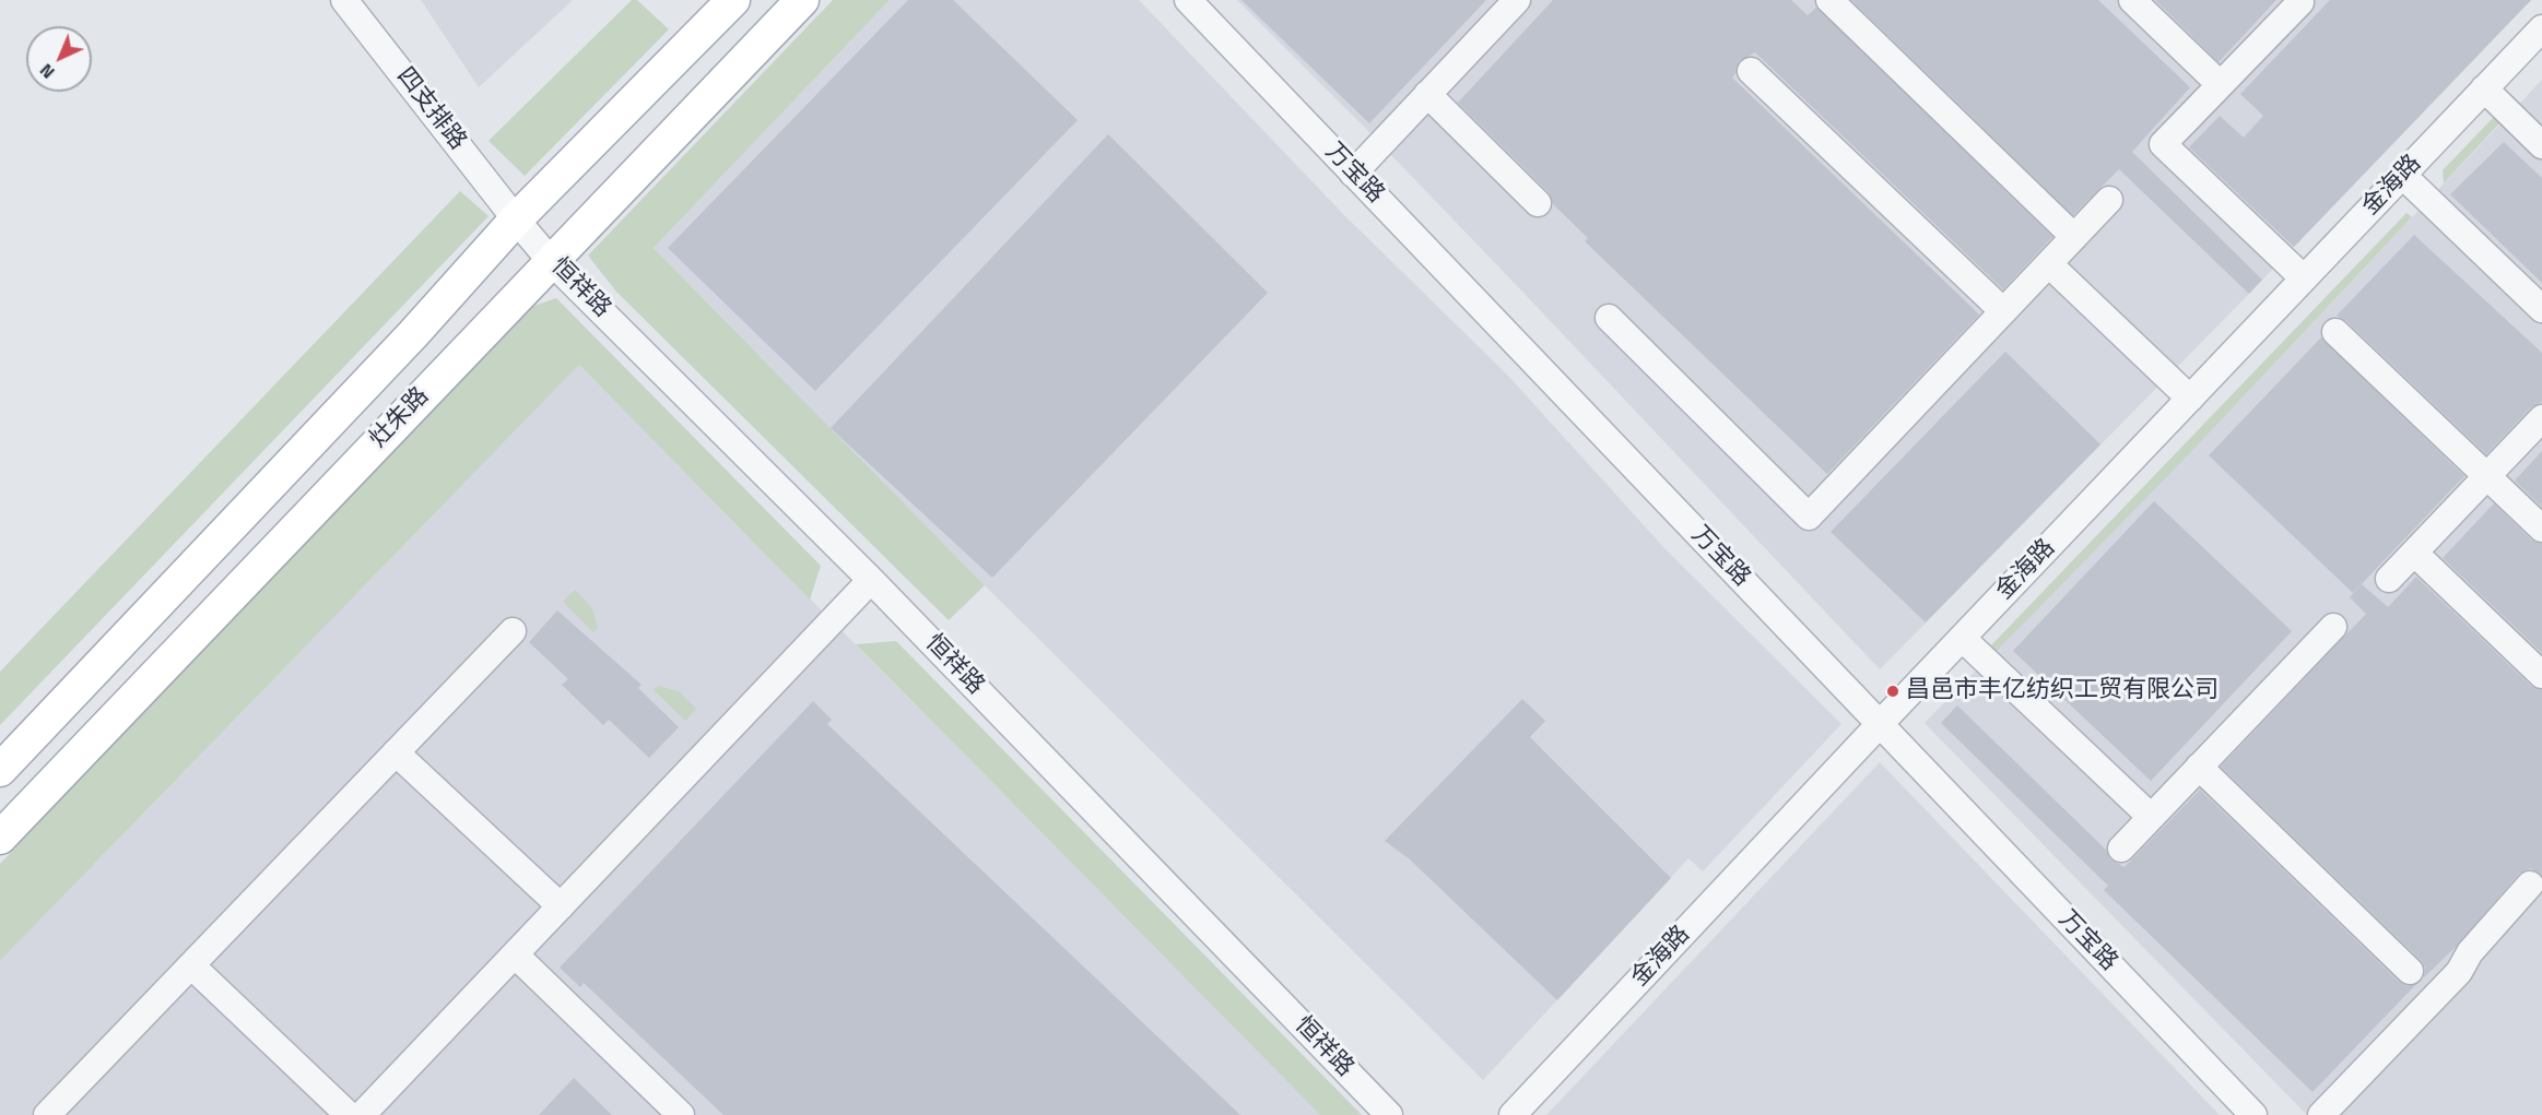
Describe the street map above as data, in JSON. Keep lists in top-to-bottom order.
{
  "streets": {
    "main road": ["灶朱路"],
    "street": [
      "四支排路",
      "万宝路",
      "金海路",
      "恒祥路"
    ]
  },
  "crossings": [
    ["四支排路", "恒祥路"],
    ["四支排路", "灶朱路"],
    ["万宝路", "金海路"],
    ["恒祥路", "灶朱路"]
  ],
  "places": ["昌邑市丰亿纺织工贸有限公司"],
  "north": "bottom left"
}
